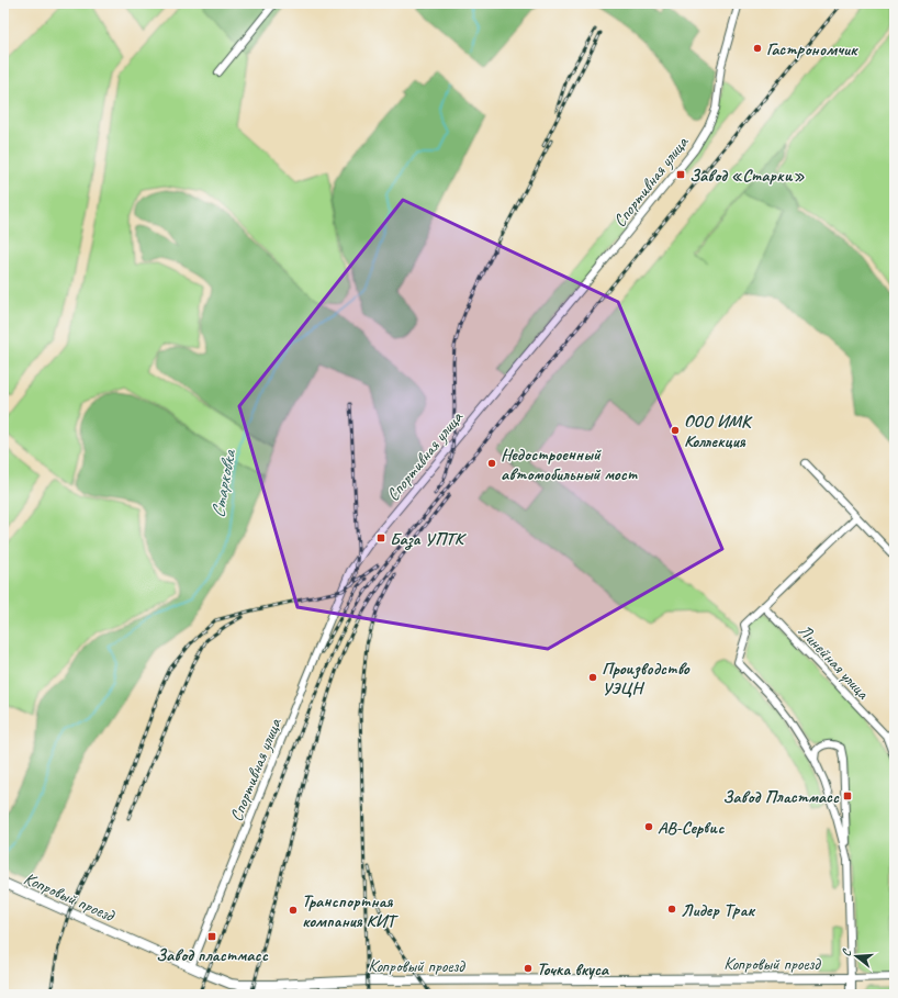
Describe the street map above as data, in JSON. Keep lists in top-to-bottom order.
{
  "streets": {
    "main road": ["Копровый проезд"],
    "street": ["Спортивная улица", "Линейная улица"]
  },
  "crossings": [
    ["Спортивная улица", "Копровый проезд"]
  ],
  "water": ["Старковка"],
  "places": {
    "other": [
      "Гастрономчик",
      "ООО ИМК Коллекция",
      "Недостроенный автомобильный мост",
      "Производство УЭЦН",
      "АВ-Сервис",
      "Лидер Трак",
      "Транспортная компания КИТ",
      "Точка вкуса"
    ],
    "transit": [
      "Завод «Старки»",
      "База УПТК",
      "Завод Пластмасс",
      "Завод пластмасс"
    ]
  },
  "north": "left"
}
